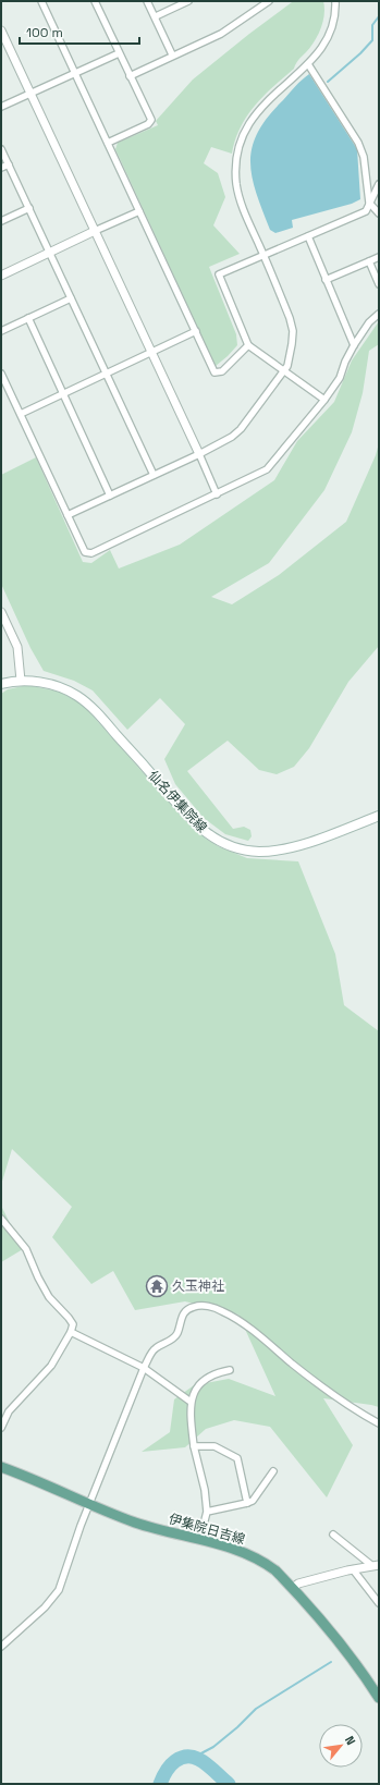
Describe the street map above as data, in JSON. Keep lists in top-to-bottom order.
{
  "streets": {
    "main road": ["仙名伊集院線", "伊集院日吉線"]
  },
  "places": {
    "temple": ["久玉神社"]
  },
  "scale_bar": "100 m",
  "north": "top right"
}
